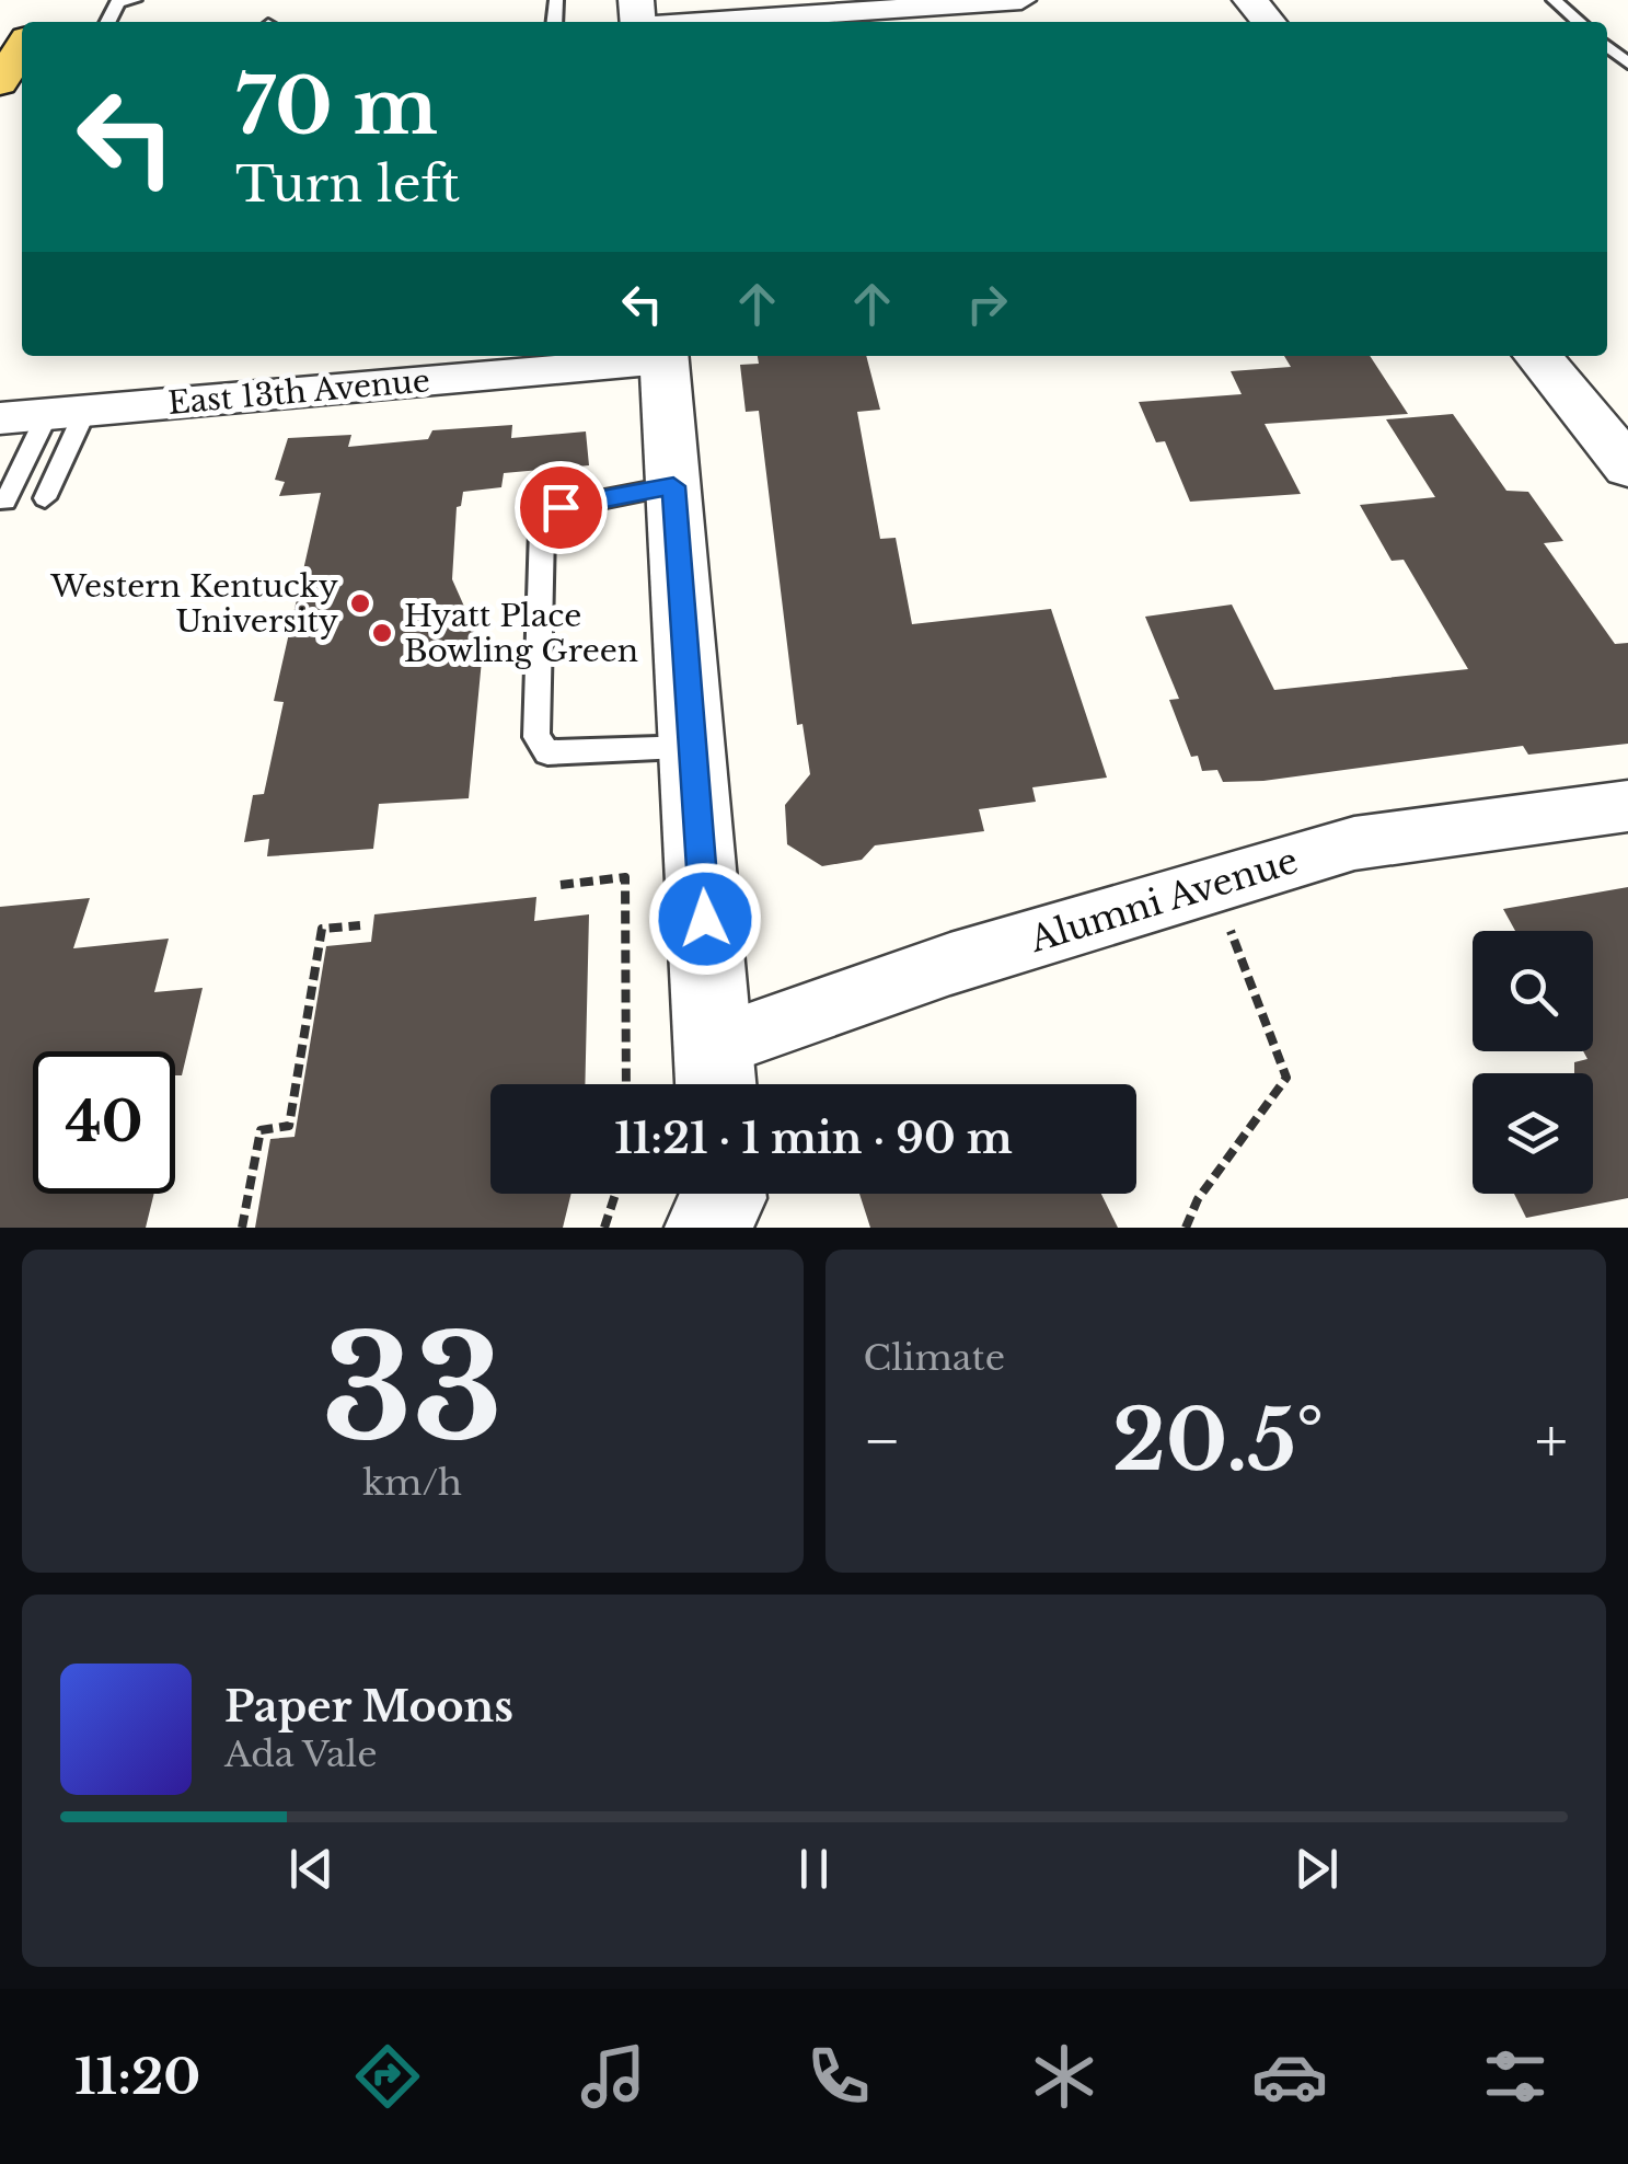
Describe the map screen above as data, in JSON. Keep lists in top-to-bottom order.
{
  "streets": {
    "street": ["East 13th Avenue", "Alumni Avenue"]
  },
  "places": ["Western Kentucky University", "Hyatt Place Bowling Green"],
  "page": {
    "turn": ["70 m", "Turn left"],
    "limit": "40",
    "trip": "11:21 · 1 min · 90 m",
    "tile": [
      ["33", "km/h"],
      "Climate"
    ],
    "heat": ["−", "20.5°", "+"],
    "song": ["Paper Moons", "Ada Vale"],
    "tabs": "11:20"
  }
}
